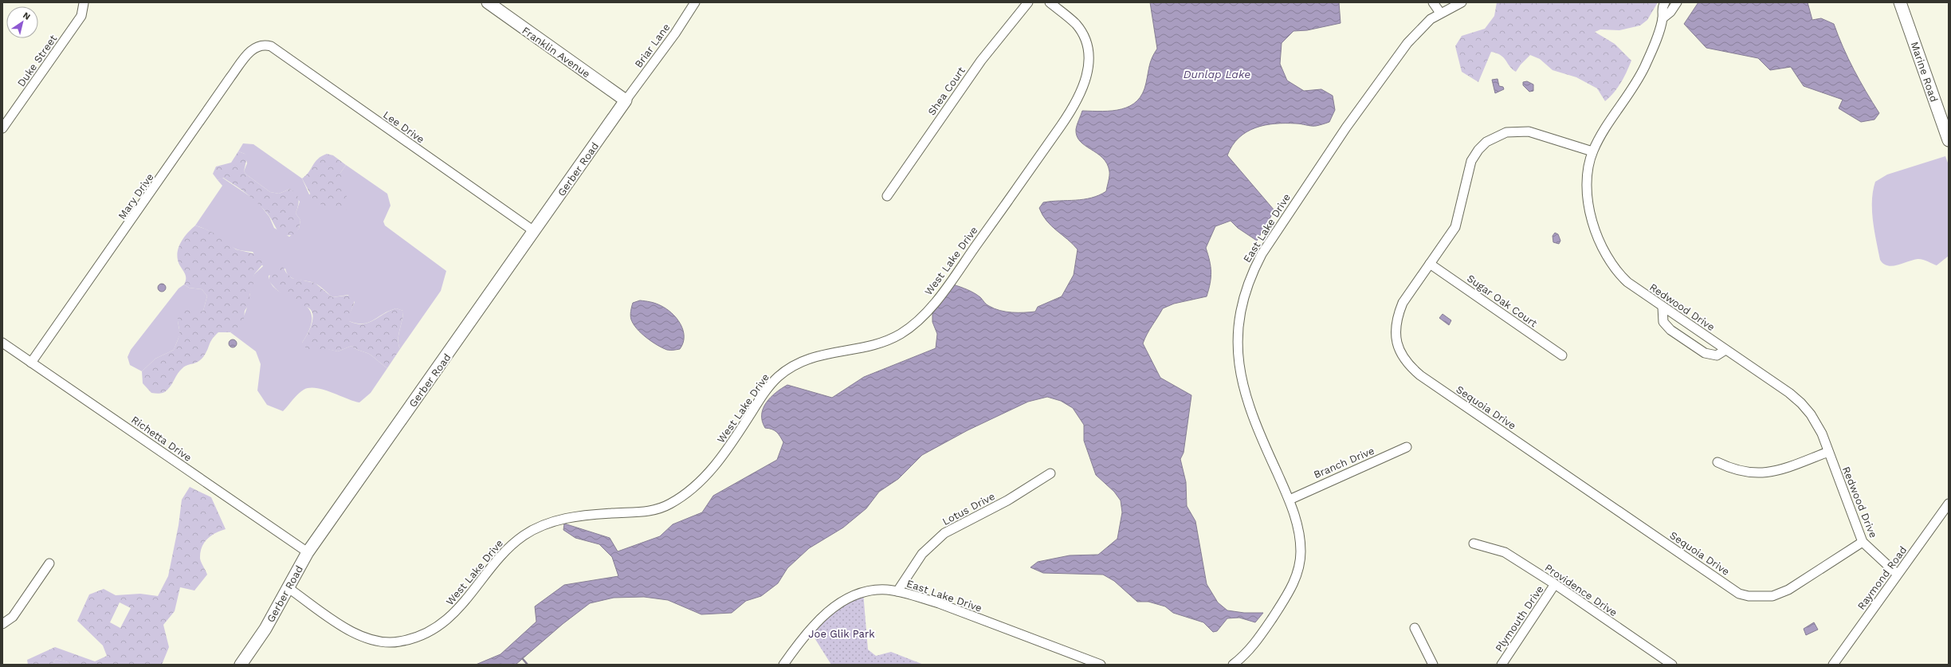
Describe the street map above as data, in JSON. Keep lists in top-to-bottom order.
{
  "streets": {
    "street": [
      "Briar Lane",
      "Franklin Avenue",
      "Duke Street",
      "Marine Road",
      "Shea Court",
      "Lee Drive",
      "Gerber Road",
      "Mary Drive",
      "East Lake Drive",
      "West Lake Drive",
      "Sugar Oak Court",
      "Redwood Drive",
      "Sequoia Drive",
      "Richetta Drive",
      "Branch Drive",
      "Lotus Drive",
      "Raymond Road",
      "Providence Drive",
      "Plymouth Drive"
    ]
  },
  "crossings": [
    ["Briar Lane", "Franklin Avenue"],
    ["Briar Lane", "Gerber Road"],
    ["Franklin Avenue", "Gerber Road"],
    ["Lee Drive", "Gerber Road"],
    ["Lee Drive", "Mary Drive"],
    ["Gerber Road", "West Lake Drive"],
    ["Gerber Road", "Richetta Drive"],
    ["Mary Drive", "Richetta Drive"],
    ["East Lake Drive", "Branch Drive"],
    ["East Lake Drive", "Lotus Drive"],
    ["Sugar Oak Court", "Sequoia Drive"],
    ["Redwood Drive", "Sequoia Drive"],
    ["Redwood Drive", "Raymond Road"],
    ["Providence Drive", "Plymouth Drive"]
  ],
  "water": ["Dunlap Lake"],
  "parks": ["Joe Glik Park"],
  "north": "top right"
}
